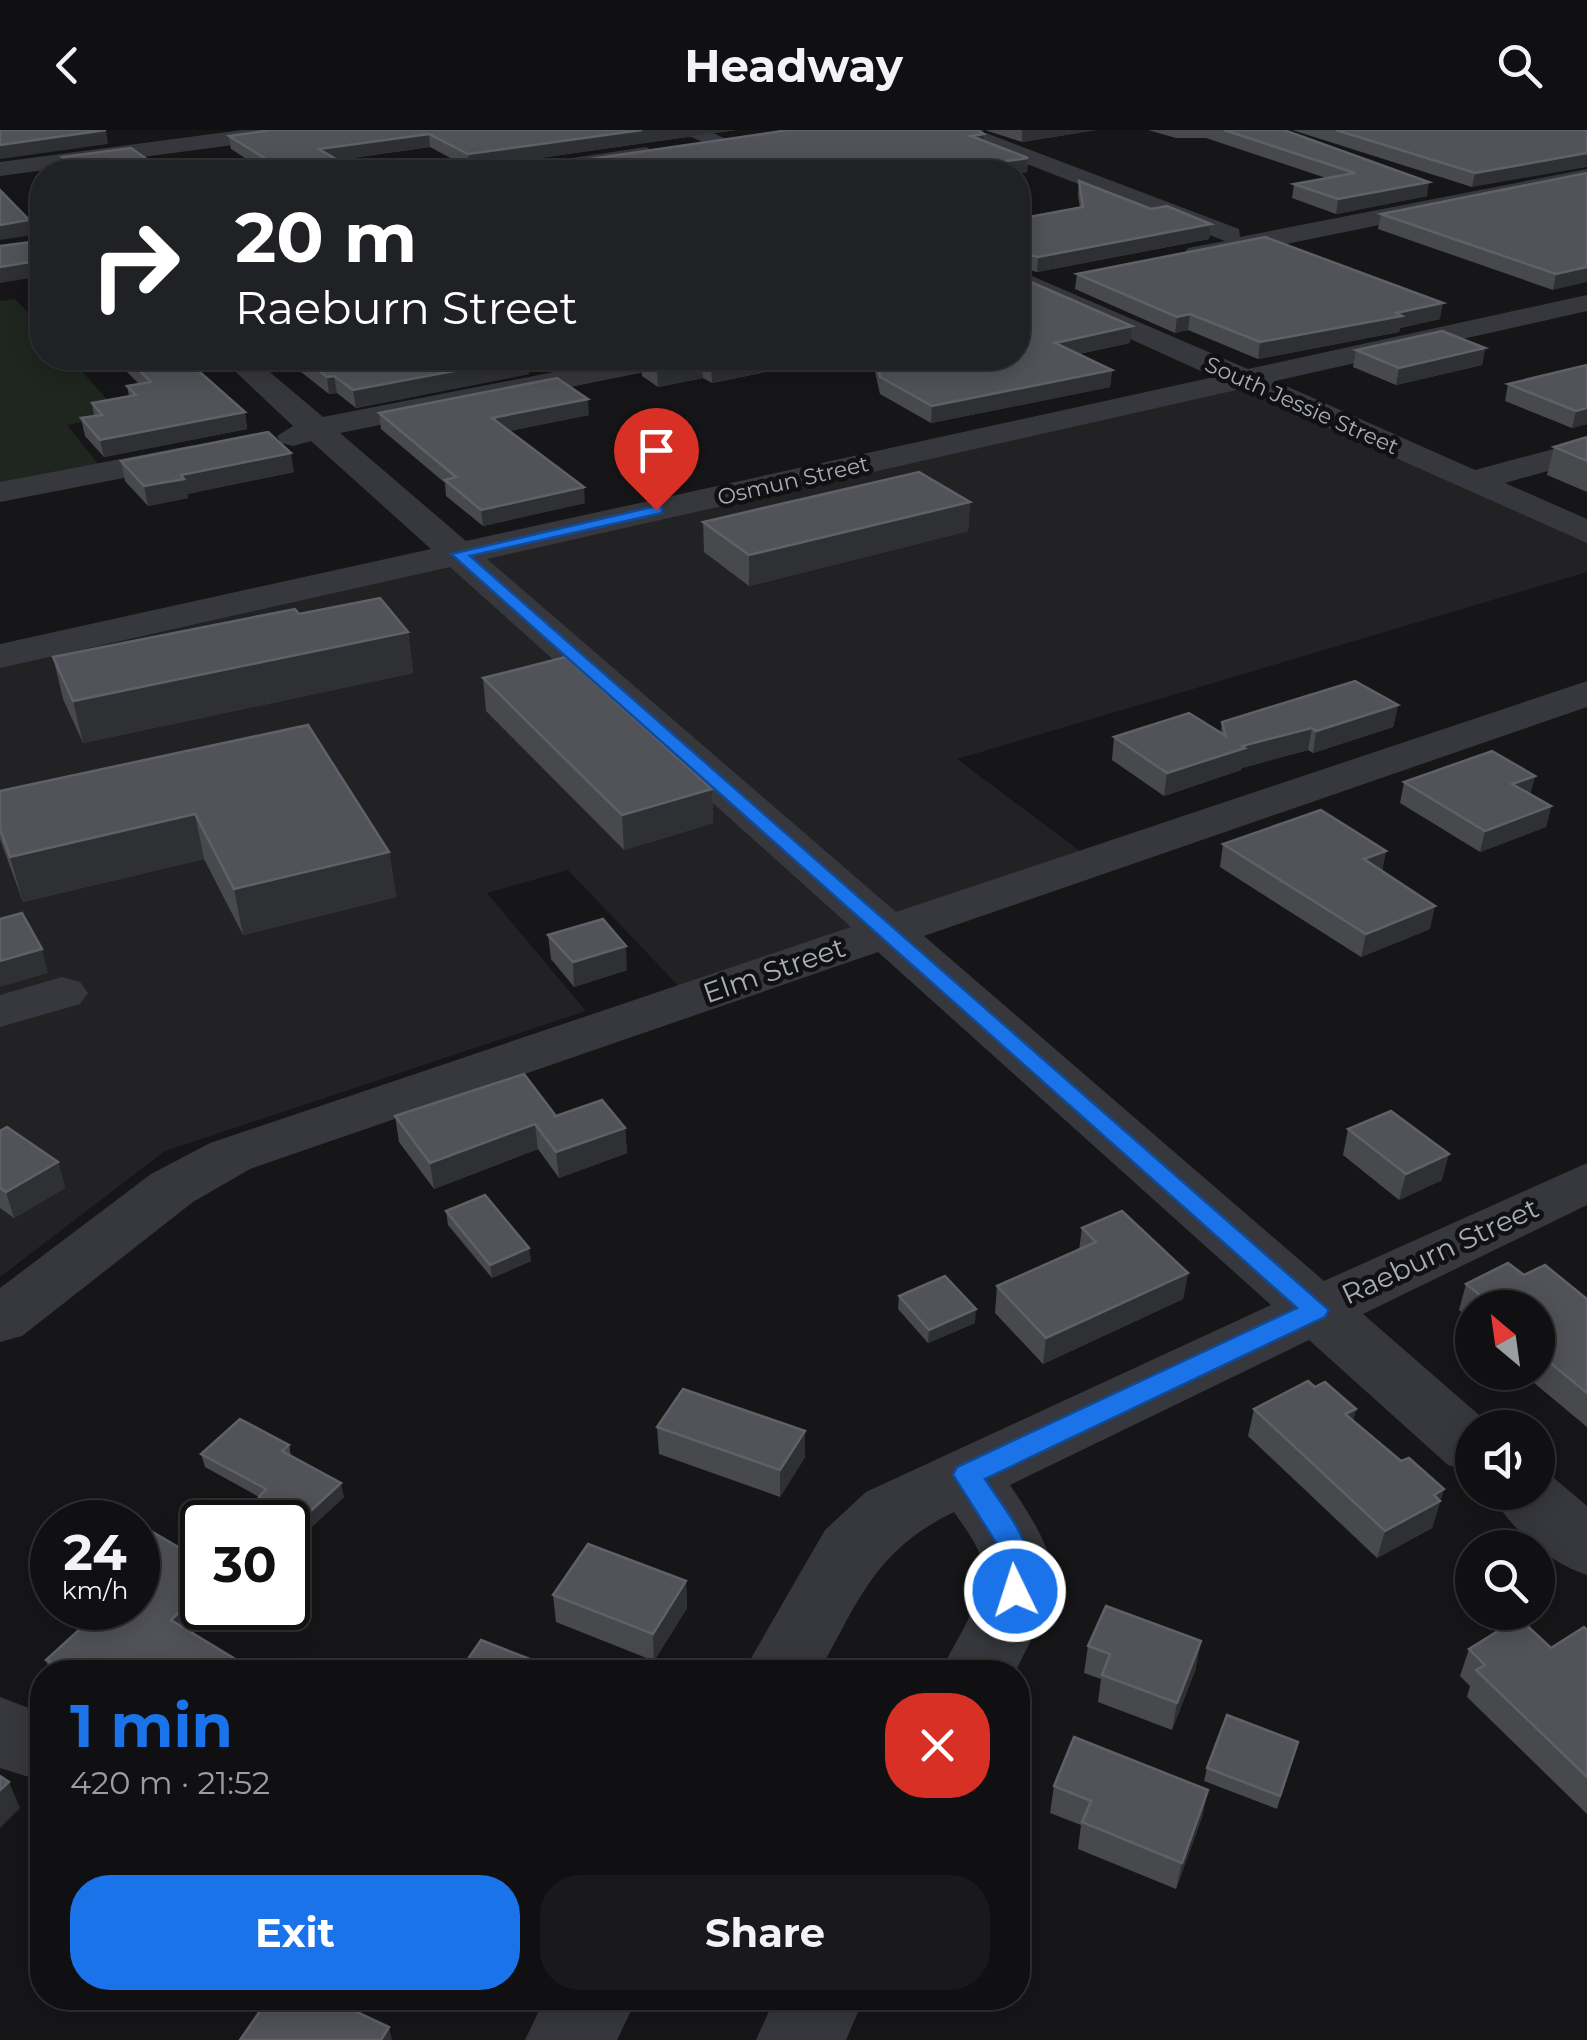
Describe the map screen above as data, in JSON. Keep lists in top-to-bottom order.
{
  "streets": {
    "street": [
      "South Jessie Street",
      "Osmun Street",
      "Elm Street",
      "Raeburn Street"
    ]
  },
  "crossings": [
    ["South Jessie Street", "Osmun Street"]
  ],
  "north": "top left",
  "page": {
    "header": "Headway",
    "turn": ["20 m", "Raeburn Street"],
    "speed": "24 km/h",
    "limit": "30",
    "heading": ["1 min", "420 m · 21:52"],
    "buttons": ["Exit", "Share"]
  }
}
